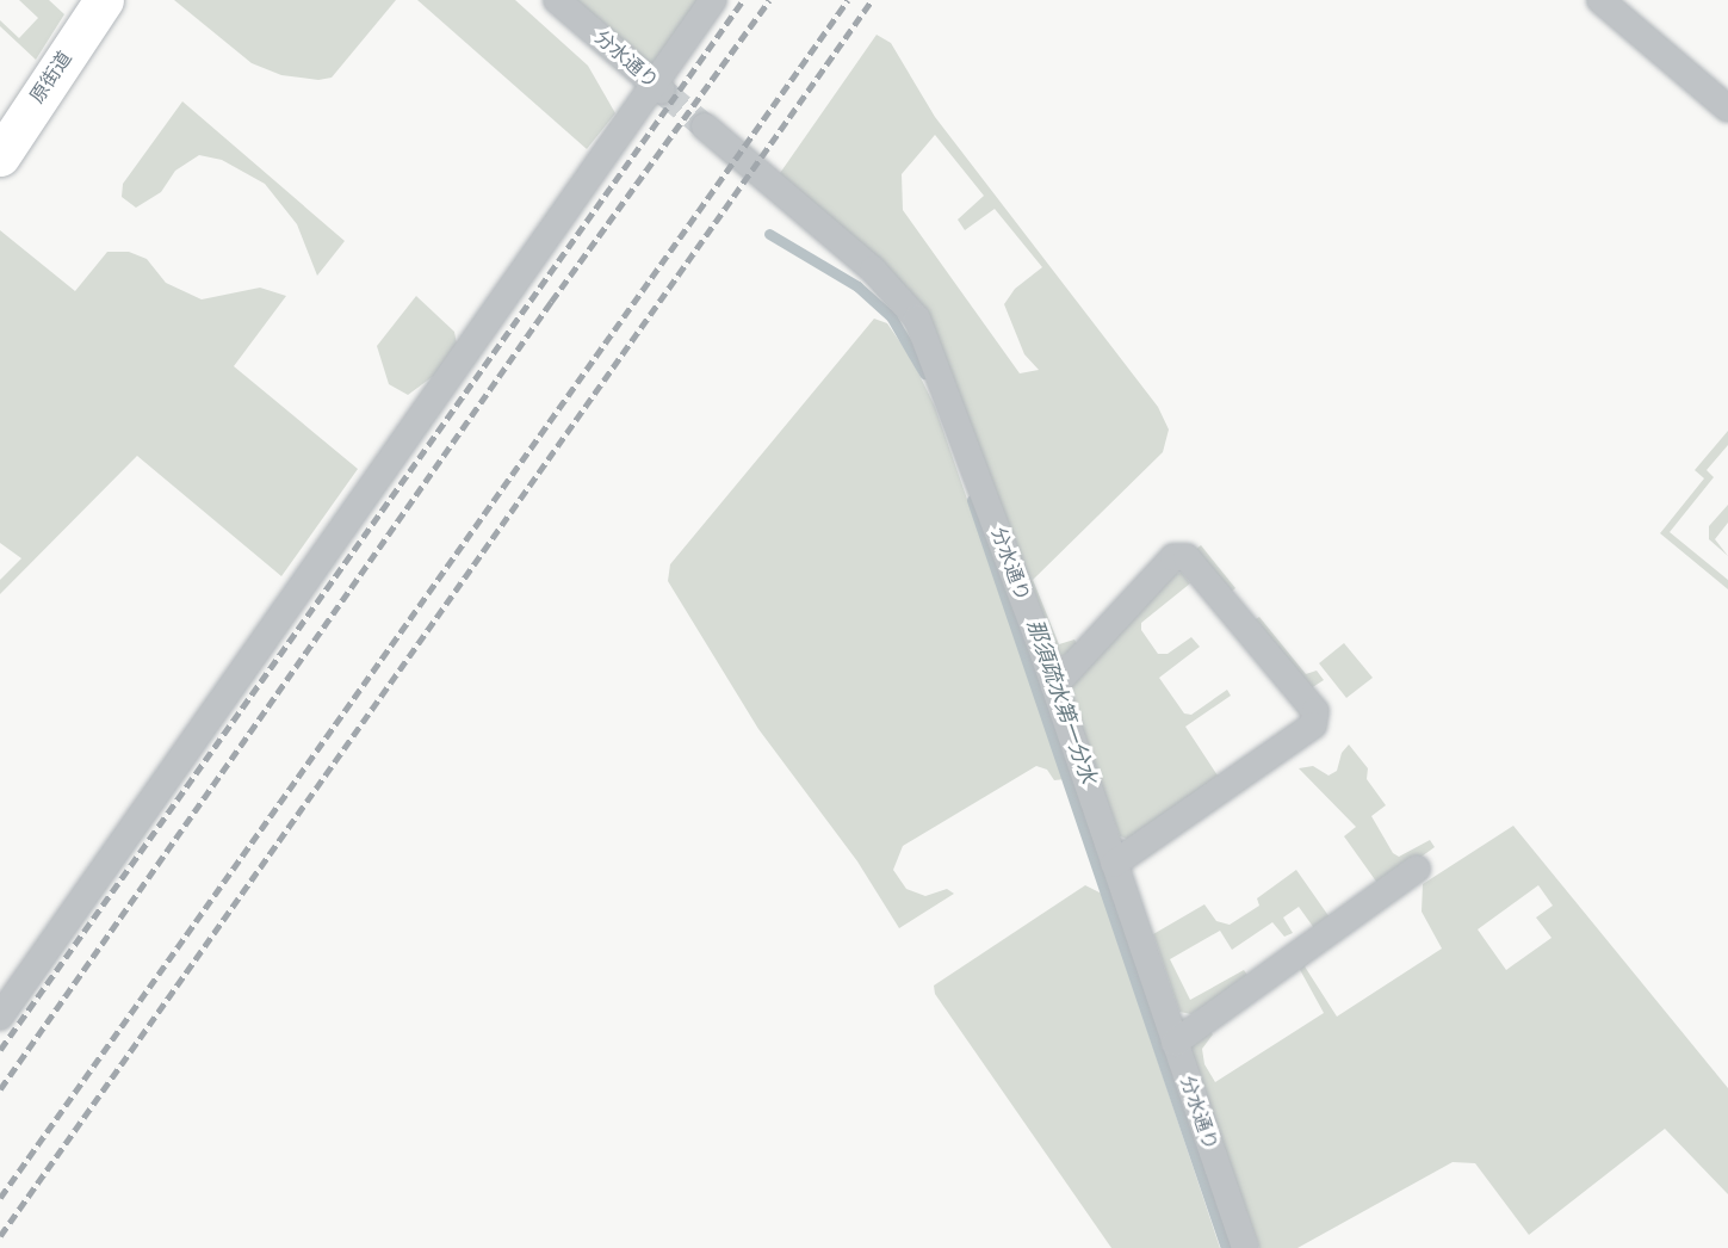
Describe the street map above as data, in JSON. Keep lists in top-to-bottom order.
{
  "streets": {
    "street": ["分水通り", "原街道"]
  },
  "water": ["那須疏水第一分水"]
}
